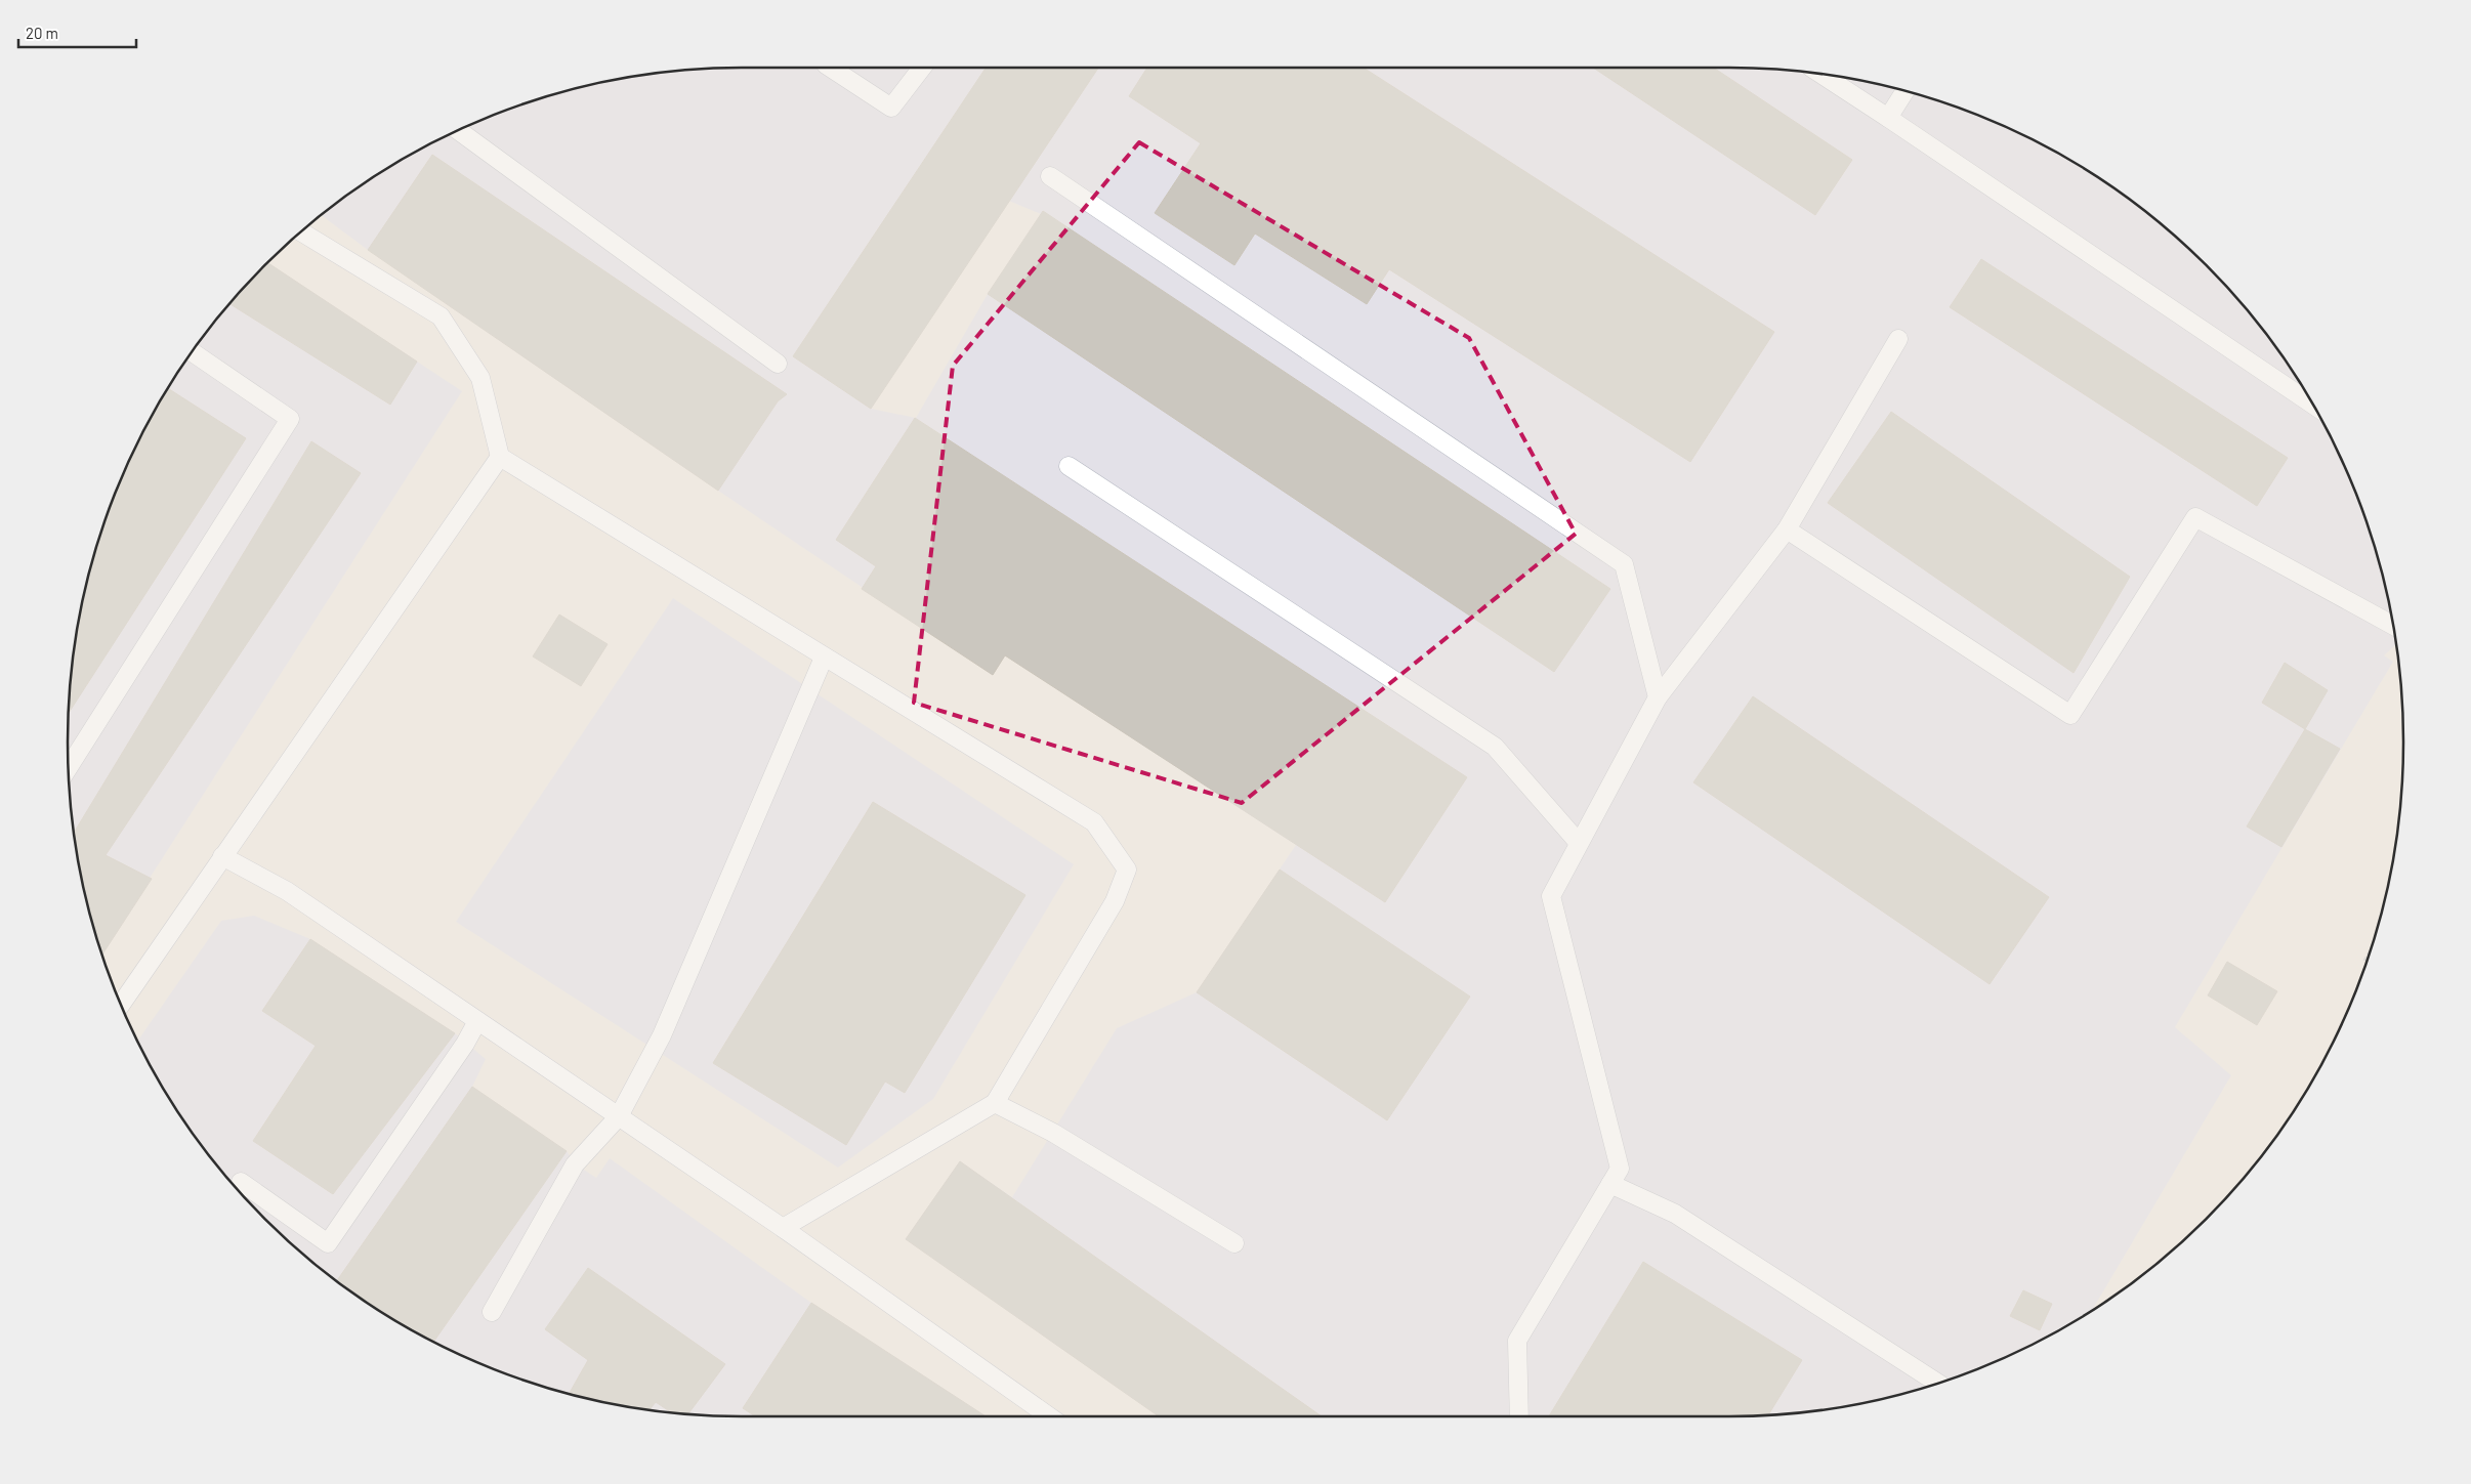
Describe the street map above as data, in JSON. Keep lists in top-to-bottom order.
{
  "scale_bar": "20 m"
}
